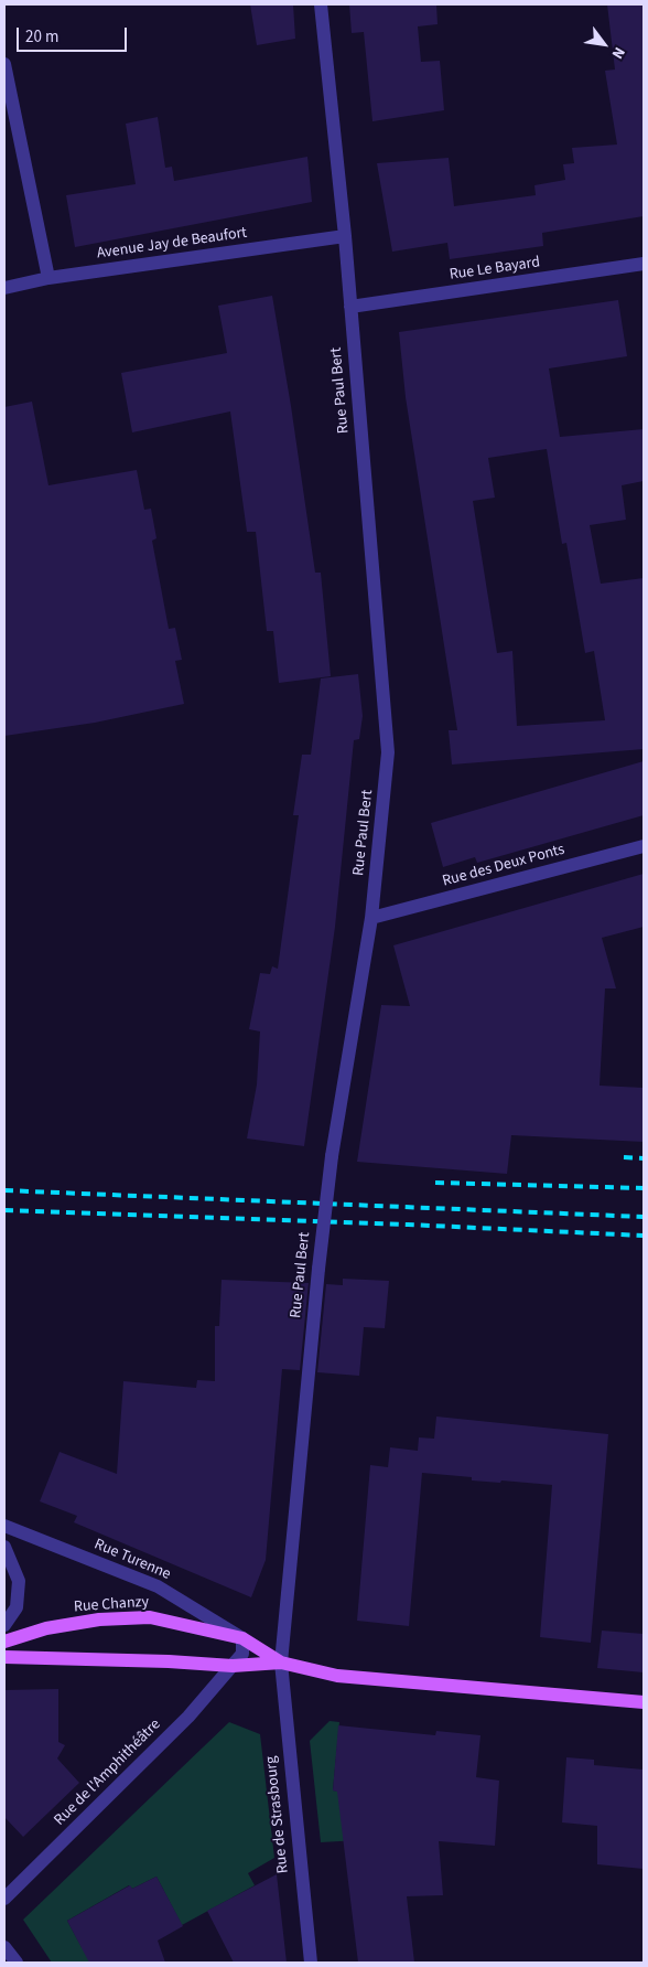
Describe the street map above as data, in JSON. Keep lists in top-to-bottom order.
{
  "streets": {
    "main road": ["Rue Chanzy"],
    "street": [
      "Avenue Jay de Beaufort",
      "Rue Le Bayard",
      "Rue Paul Bert",
      "Rue des Deux Ponts",
      "Rue Turenne",
      "Rue de l'Amphithéâtre",
      "Rue de Strasbourg"
    ]
  },
  "crossings": [
    ["Avenue Jay de Beaufort", "Rue Paul Bert"],
    ["Rue Le Bayard", "Rue Paul Bert"],
    ["Rue Paul Bert", "Rue des Deux Ponts"],
    ["Rue Paul Bert", "Rue Chanzy"],
    ["Rue Paul Bert", "Rue de Strasbourg"],
    ["Rue Turenne", "Rue Chanzy"],
    ["Rue Chanzy", "Rue de Strasbourg"]
  ],
  "scale_bar": "20 m",
  "north": "bottom right"
}
